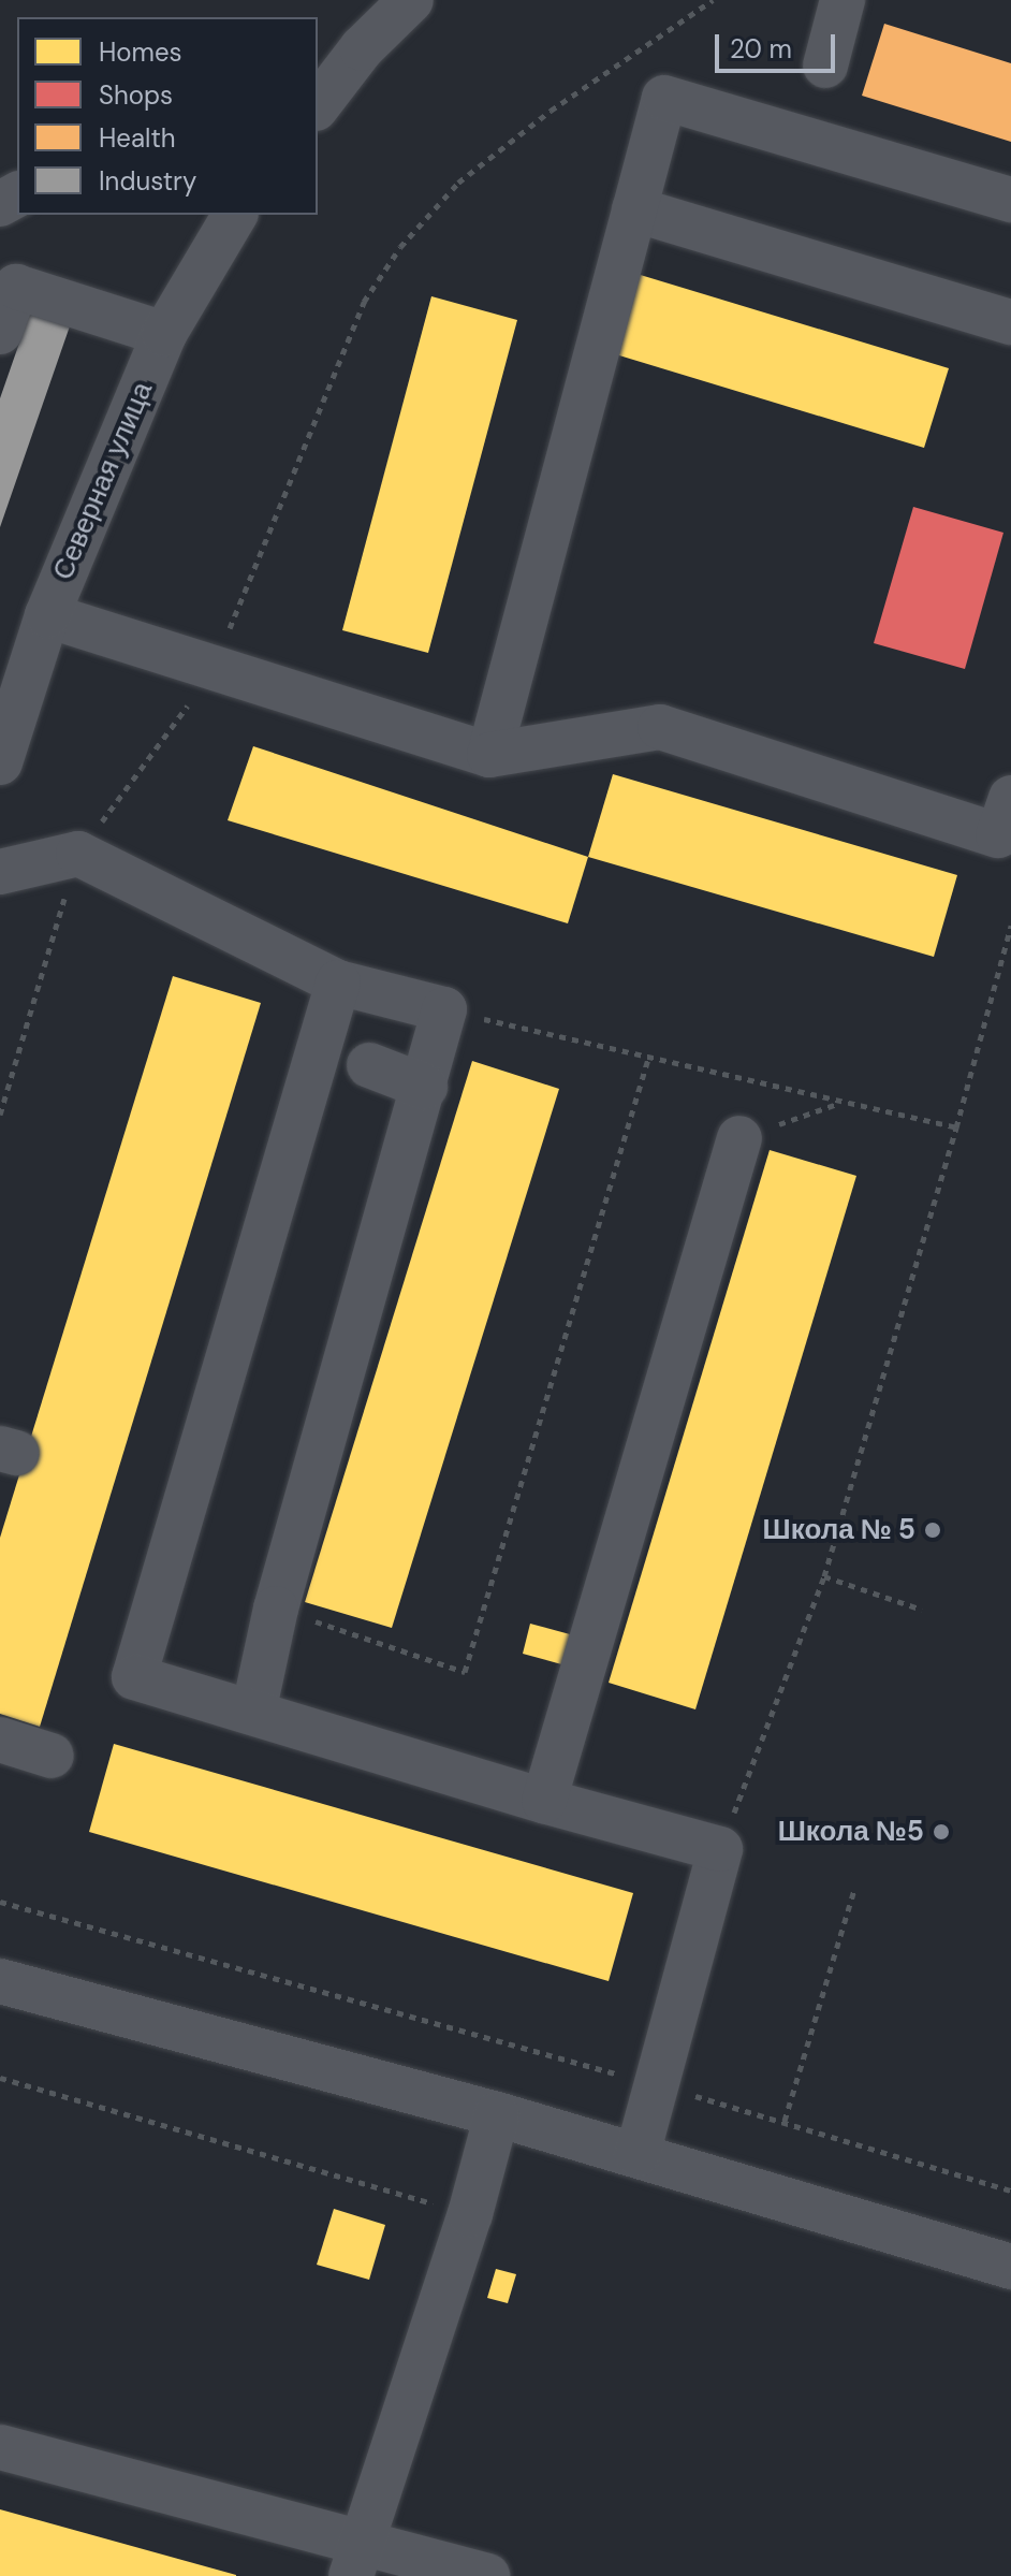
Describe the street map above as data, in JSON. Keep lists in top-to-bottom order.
{
  "streets": {
    "street": ["Северная улица"]
  },
  "places": ["Школа № 5", "Школа №5"],
  "legend": [
    "Homes",
    "Shops",
    "Health",
    "Industry"
  ],
  "scale_bar": "20 m"
}
